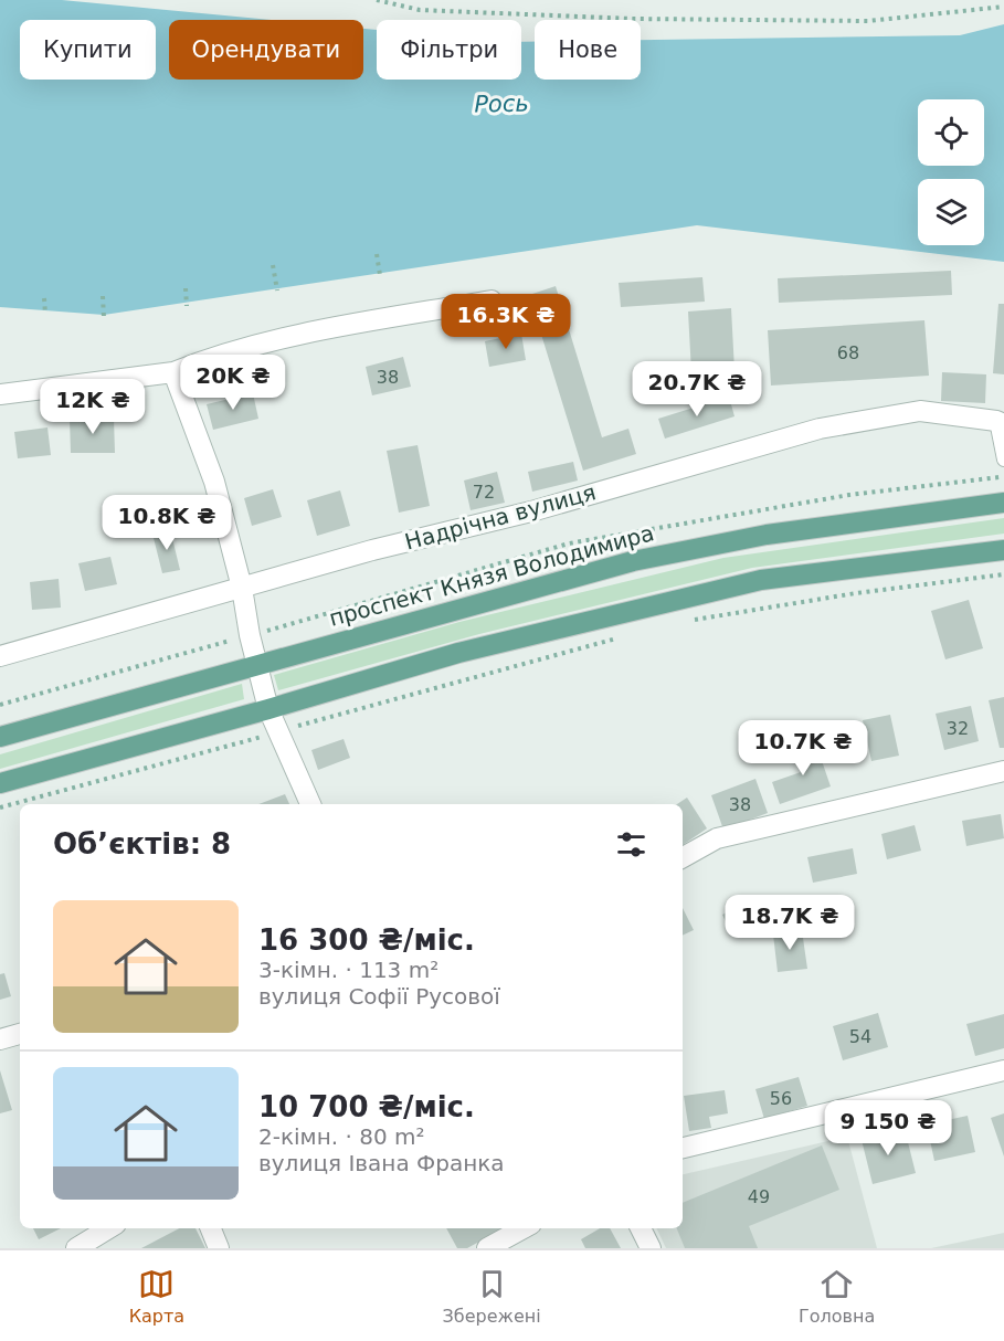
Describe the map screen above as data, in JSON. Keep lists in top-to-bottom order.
{
  "streets": {
    "main road": ["проспект Князя Володимира"],
    "street": ["Надрічна вулиця"]
  },
  "water": ["Рось"],
  "house_numbers": [
    "68",
    "38",
    "72",
    "32",
    "38",
    "54",
    "56",
    "49"
  ],
  "page": {
    "chip": [
      "Купити",
      "Орендувати",
      "Фільтри",
      "Нове"
    ],
    "price": [
      "16.3K ₴",
      "20K ₴",
      "20.7K ₴",
      "12K ₴",
      "10.8K ₴",
      "10.7K ₴",
      "18.7K ₴",
      "9 150 ₴"
    ],
    "heading": "Об’єктів: 8",
    "list": [
      {
        "name": "16 300 ₴/міс.",
        "note": "3-кімн. · 113 m² · вулиця Софії Русової"
      },
      {
        "name": "10 700 ₴/міс.",
        "note": "2-кімн. · 80 m² · вулиця Івана Франка"
      }
    ],
    "tabs": ["Карта", "Збережені", "Головна"]
  }
}
